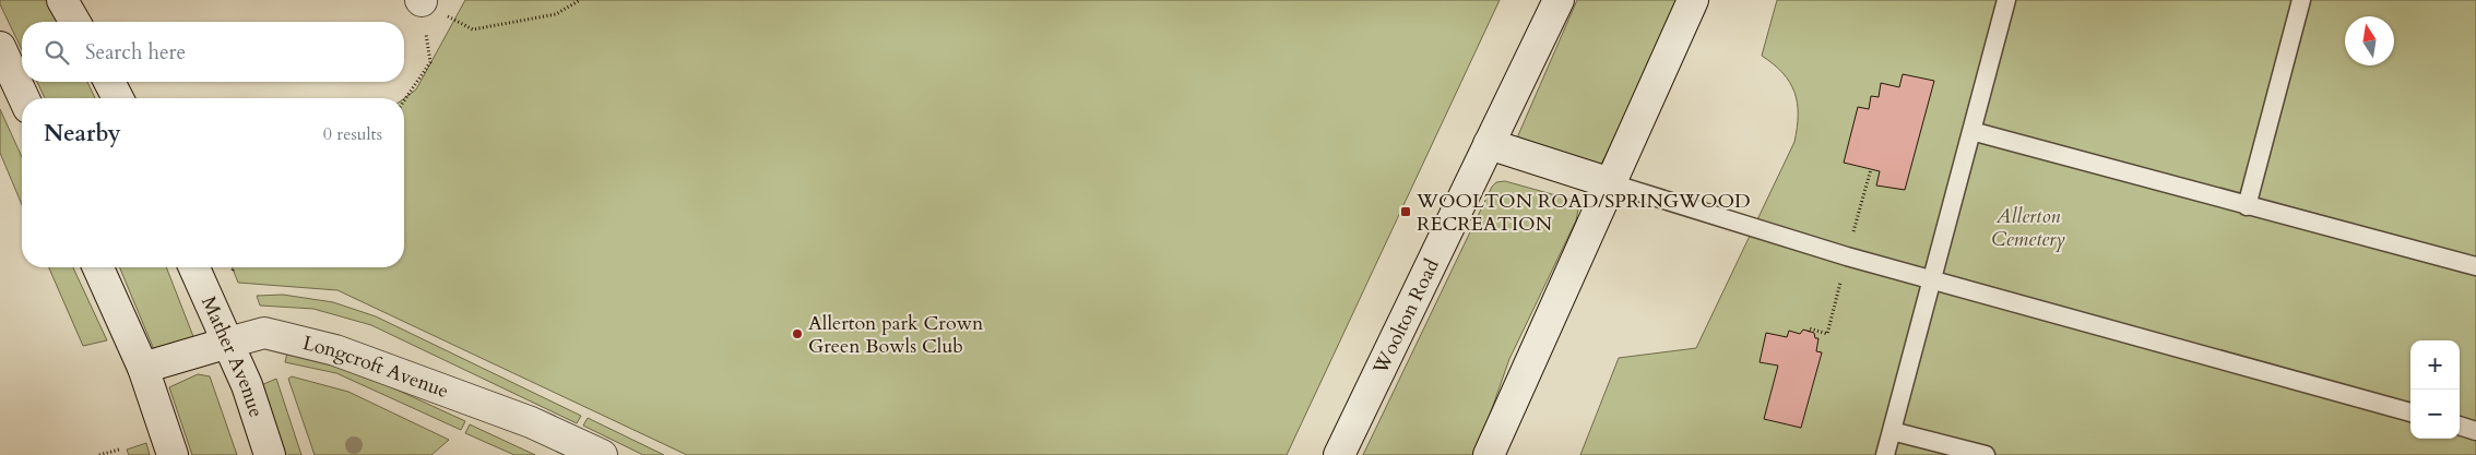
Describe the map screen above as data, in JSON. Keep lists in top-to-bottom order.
{
  "streets": {
    "main road": ["Woolton Road", "Mather Avenue", "Longcroft Avenue"]
  },
  "crossings": [
    ["Mather Avenue", "Longcroft Avenue"]
  ],
  "parks": ["Allerton Cemetery"],
  "places": {
    "transit": ["WOOLTON ROAD/SPRINGWOOD RECREATION"],
    "other": ["Allerton park Crown Green Bowls Club"]
  },
  "north": "top",
  "page": {
    "search": "Search here",
    "heading": ["Nearby", "0 results"],
    "map_buttons": ["+", "−"]
  }
}
